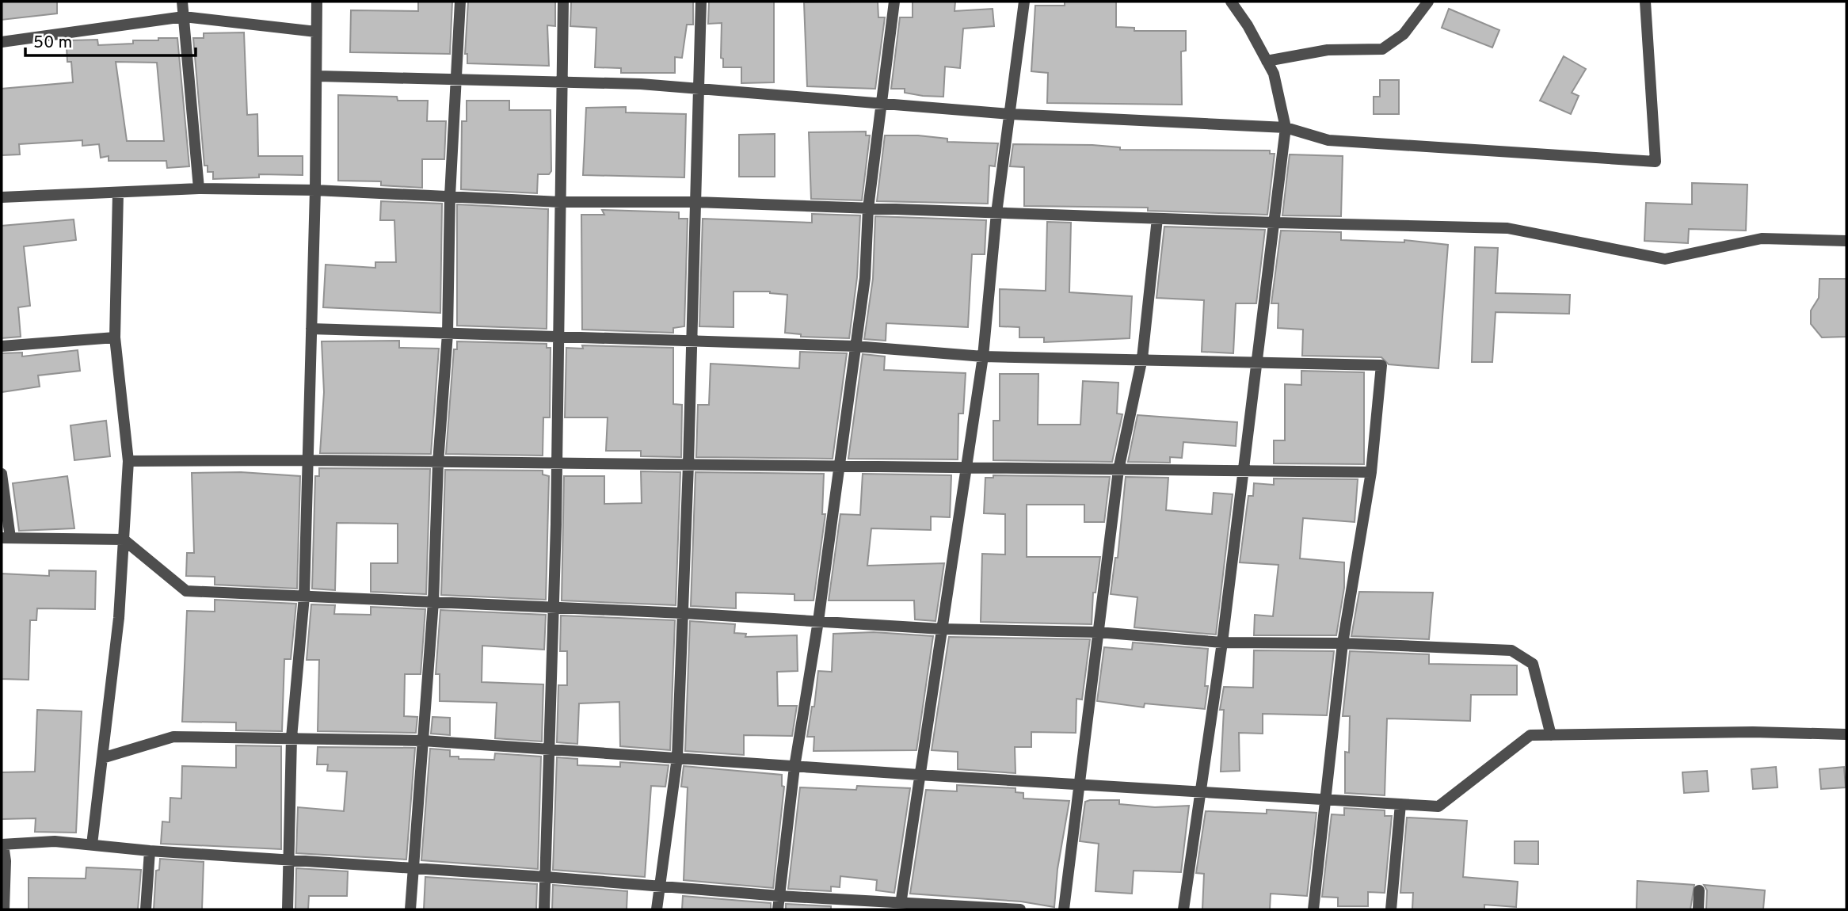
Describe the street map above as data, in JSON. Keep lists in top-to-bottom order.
{
  "scale_bar": "50 m"
}
